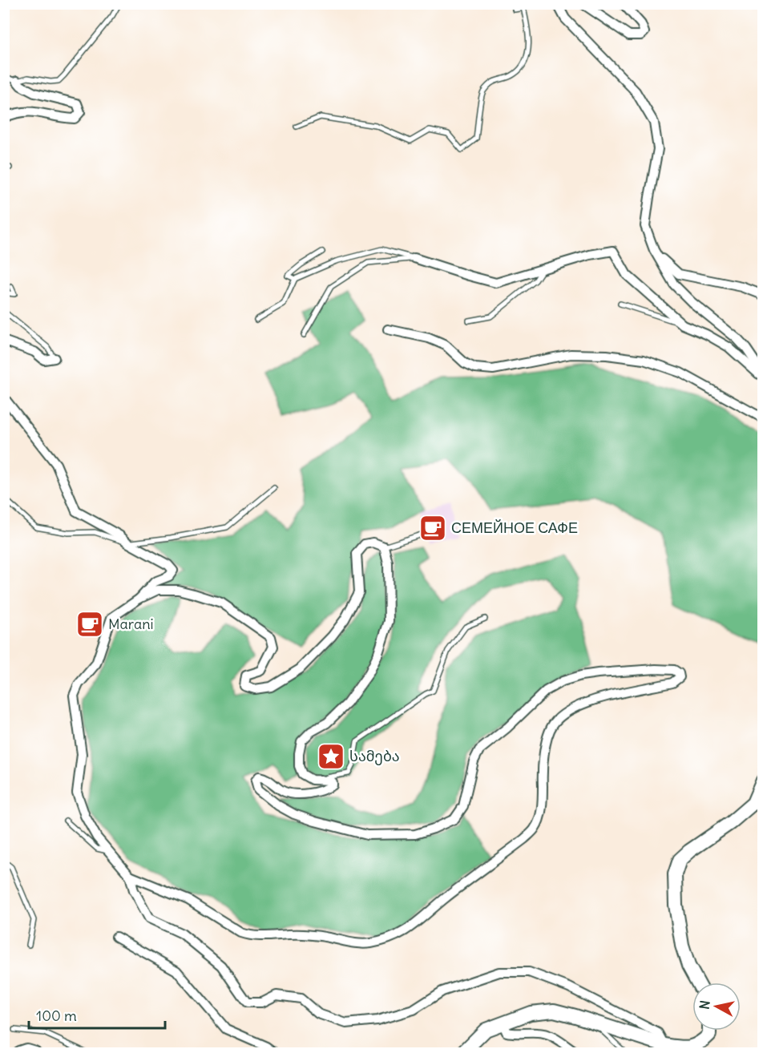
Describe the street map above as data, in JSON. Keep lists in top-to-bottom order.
{
  "places": {
    "cafe": ["СЕМЕЙНОЕ САФЕ", "Marani"],
    "place": ["სამება"]
  },
  "scale_bar": "100 m",
  "north": "left"
}
